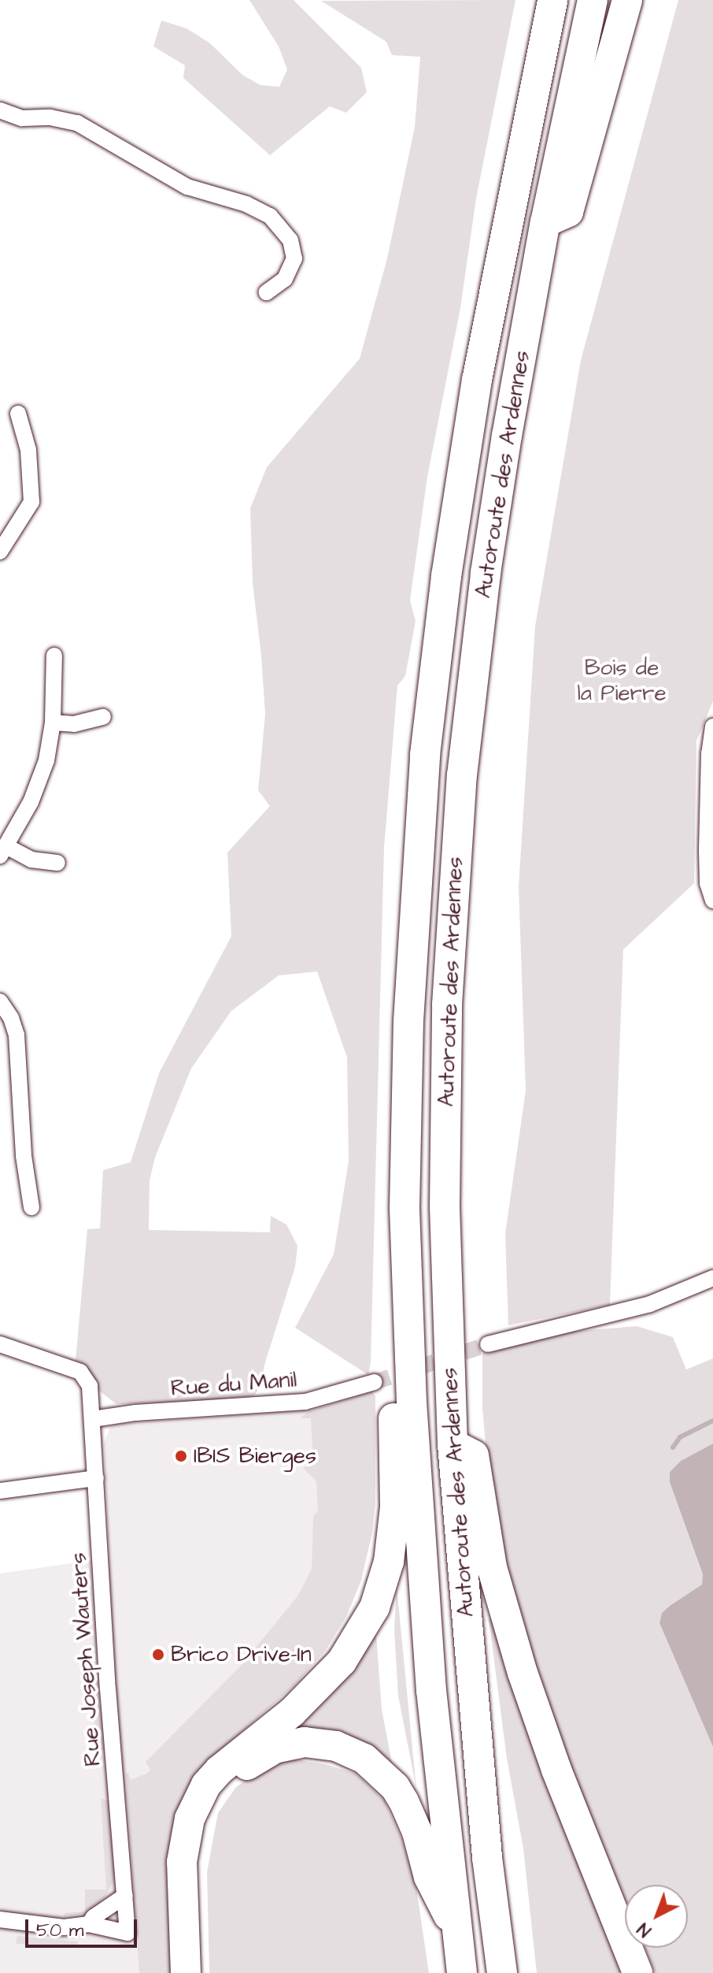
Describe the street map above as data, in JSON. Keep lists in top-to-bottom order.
{
  "streets": {
    "highway": ["Autoroute des Ardennes"],
    "street": ["Rue du Manil", "Rue Joseph Wauters"]
  },
  "crossings": [
    ["Rue du Manil", "Rue Joseph Wauters"]
  ],
  "parks": ["Bois de la Pierre"],
  "places": ["IBIS Bierges", "Brico Drive-In"],
  "scale_bar": "50 m",
  "north": "bottom left"
}
